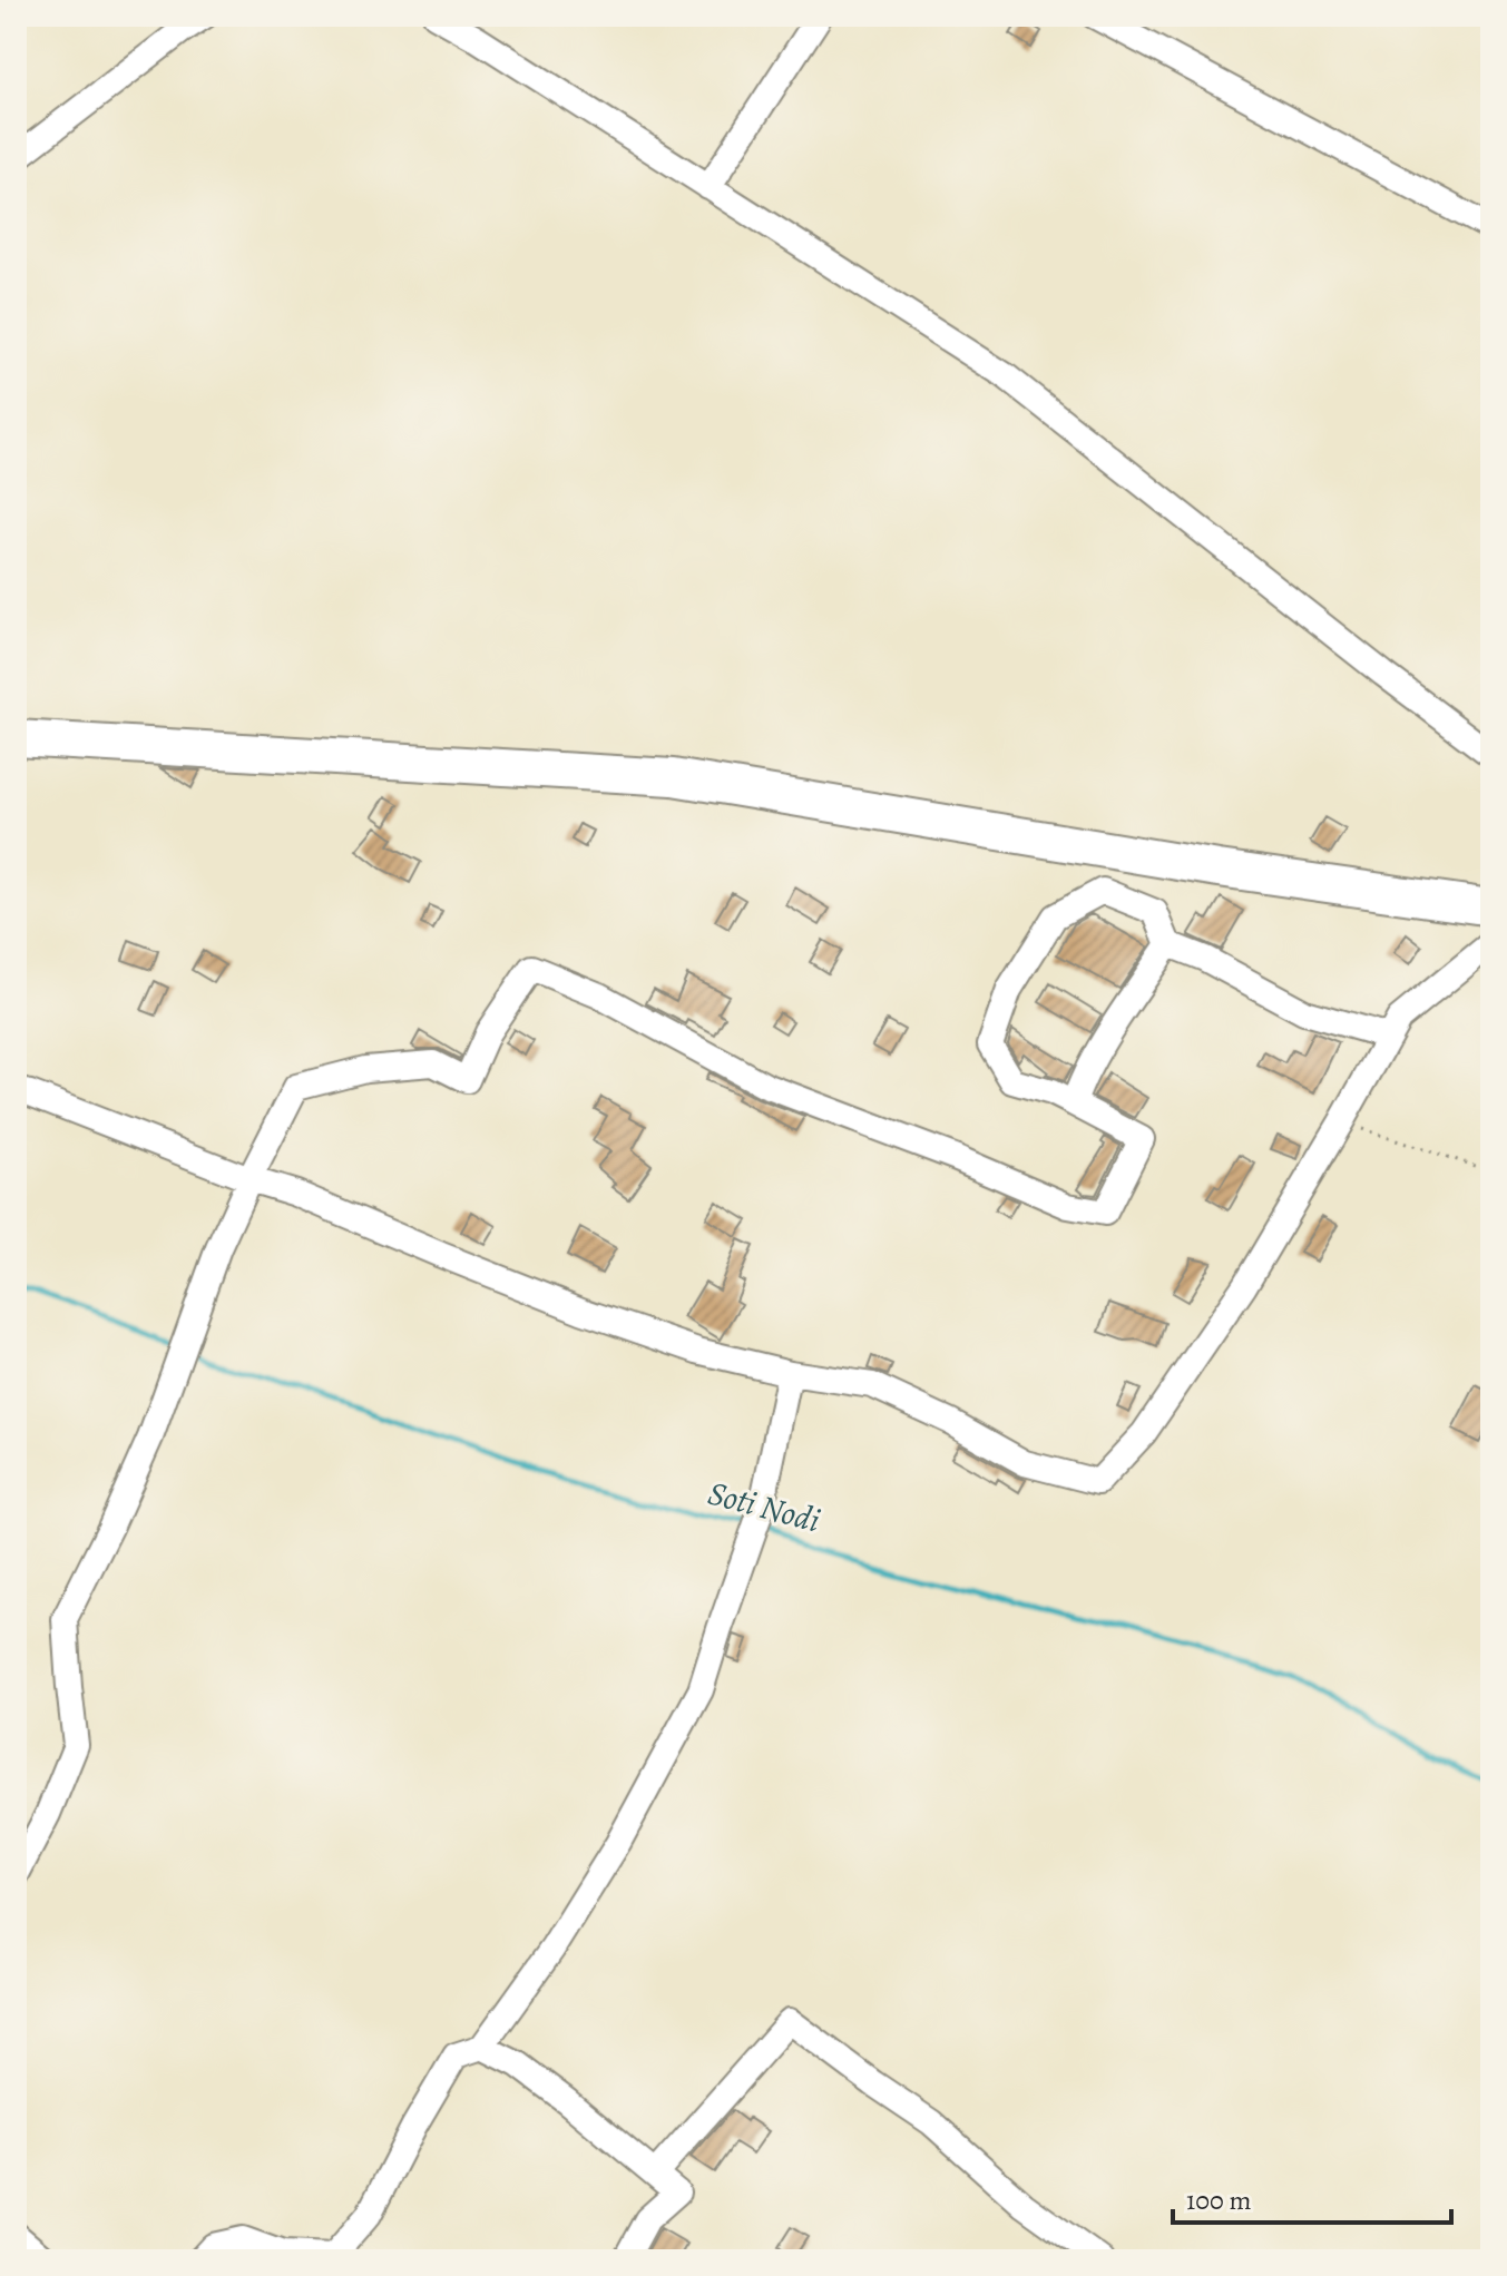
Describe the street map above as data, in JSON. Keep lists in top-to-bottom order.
{
  "water": ["Soti Nodi"],
  "scale_bar": "100 m"
}
